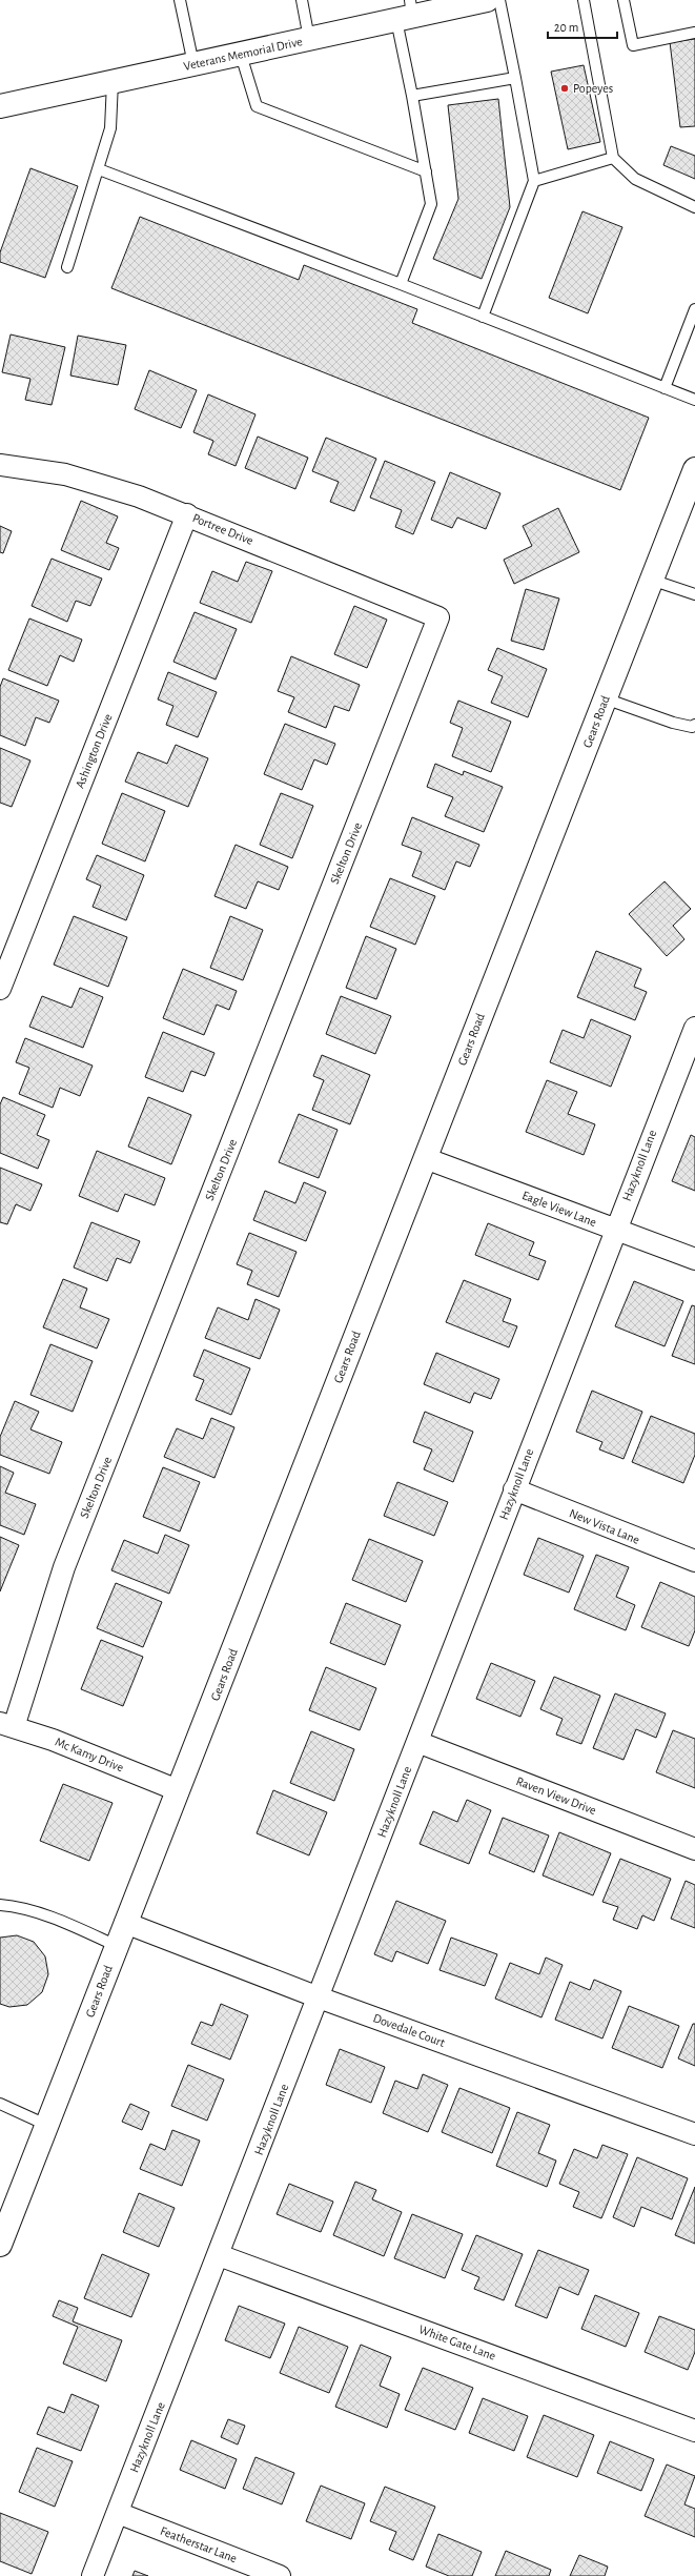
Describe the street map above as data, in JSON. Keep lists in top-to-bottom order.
{
  "streets": {
    "main road": ["Veterans Memorial Drive", "Gears Road"],
    "street": [
      "Portree Drive",
      "Ashington Drive",
      "Skelton Drive",
      "Hazyknoll Lane",
      "Eagle View Lane",
      "New Vista Lane",
      "Mc Kamy Drive",
      "Raven View Drive",
      "Dovedale Court",
      "White Gate Lane",
      "Featherstar Lane"
    ]
  },
  "crossings": [
    ["Portree Drive", "Ashington Drive"],
    ["Portree Drive", "Skelton Drive"],
    ["Gears Road", "Eagle View Lane"],
    ["Gears Road", "Mc Kamy Drive"],
    ["Gears Road", "Dovedale Court"],
    ["Skelton Drive", "Mc Kamy Drive"],
    ["Hazyknoll Lane", "Eagle View Lane"],
    ["Hazyknoll Lane", "New Vista Lane"],
    ["Hazyknoll Lane", "Raven View Drive"],
    ["Hazyknoll Lane", "Dovedale Court"],
    ["Hazyknoll Lane", "White Gate Lane"],
    ["Hazyknoll Lane", "Featherstar Lane"]
  ],
  "places": ["Popeyes"],
  "scale_bar": "20 m"
}
